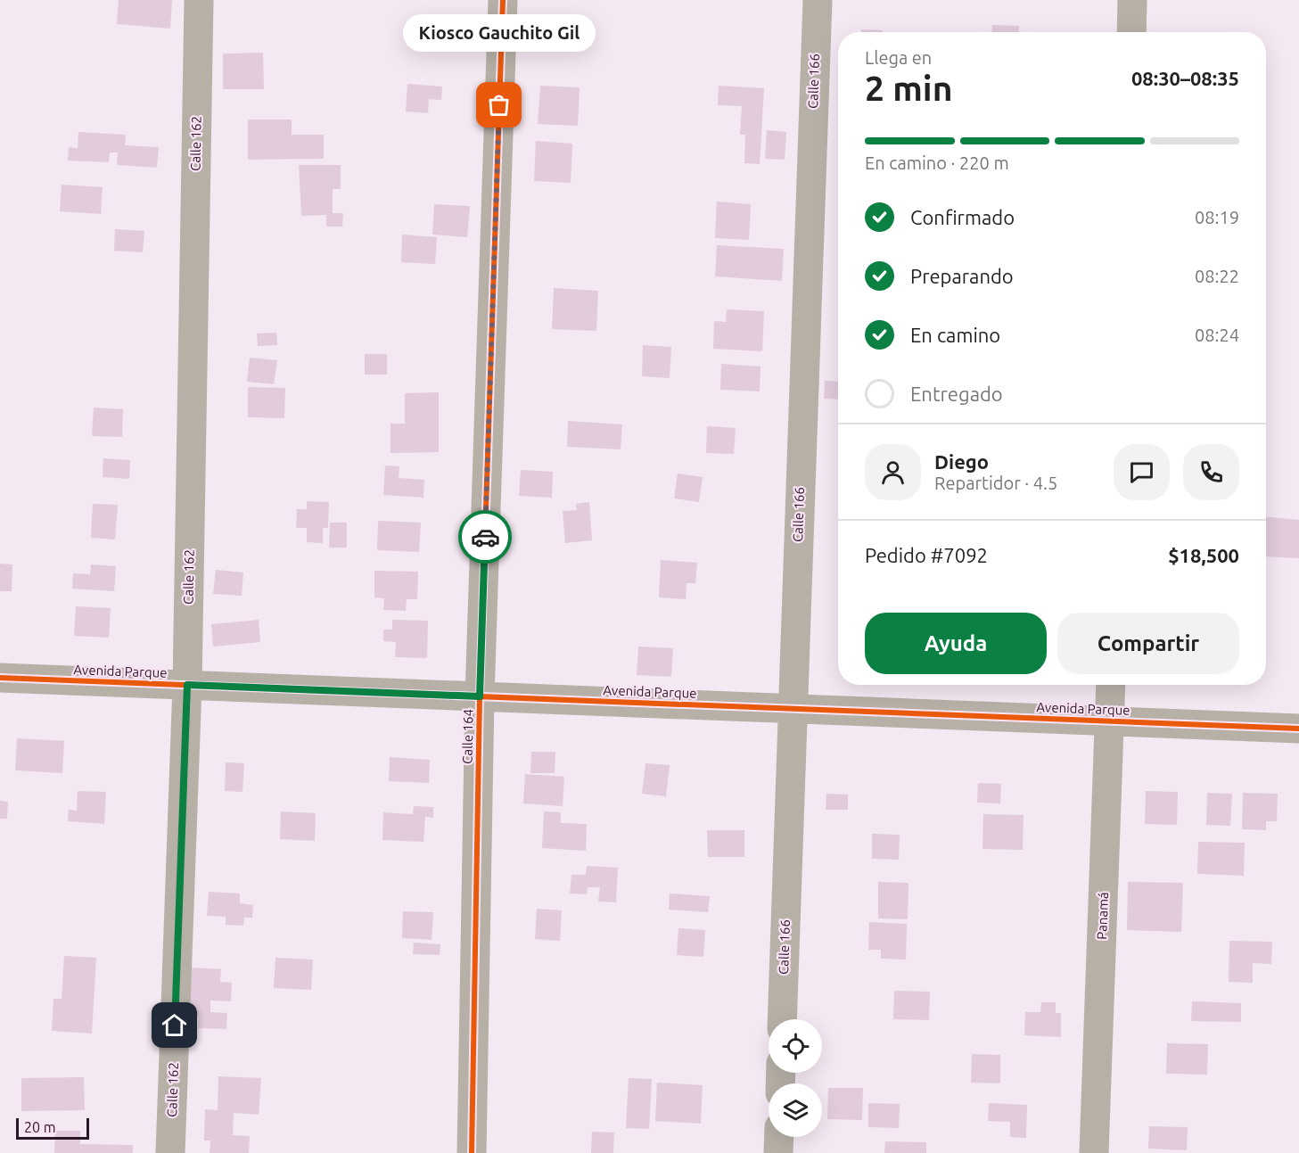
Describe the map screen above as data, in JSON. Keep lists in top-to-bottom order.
{
  "streets": {
    "street": [
      "Calle 166",
      "Calle 162",
      "Avenida Parque",
      "Calle 164",
      "Panamá"
    ]
  },
  "crossings": [
    ["Calle 166", "Avenida Parque"],
    ["Calle 162", "Avenida Parque"],
    ["Avenida Parque", "Calle 164"],
    ["Avenida Parque", "Panamá"]
  ],
  "places": ["Kiosco Gauchito Gil"],
  "scale_bar": "20 m",
  "page": {
    "bubble": "Kiosco Gauchito Gil",
    "heading": ["2 min", "Llega en", "08:30–08:35"],
    "panel": [
      "Diego",
      "Repartidor · 4.5",
      "Pedido #7092",
      "$18,500"
    ],
    "bar": "En camino · 220 m",
    "list": [
      ["Confirmado", "08:19"],
      ["Preparando", "08:22"],
      ["En camino", "08:24"],
      "Entregado"
    ],
    "buttons": ["Ayuda", "Compartir"],
    "scale": "20 m"
  }
}
